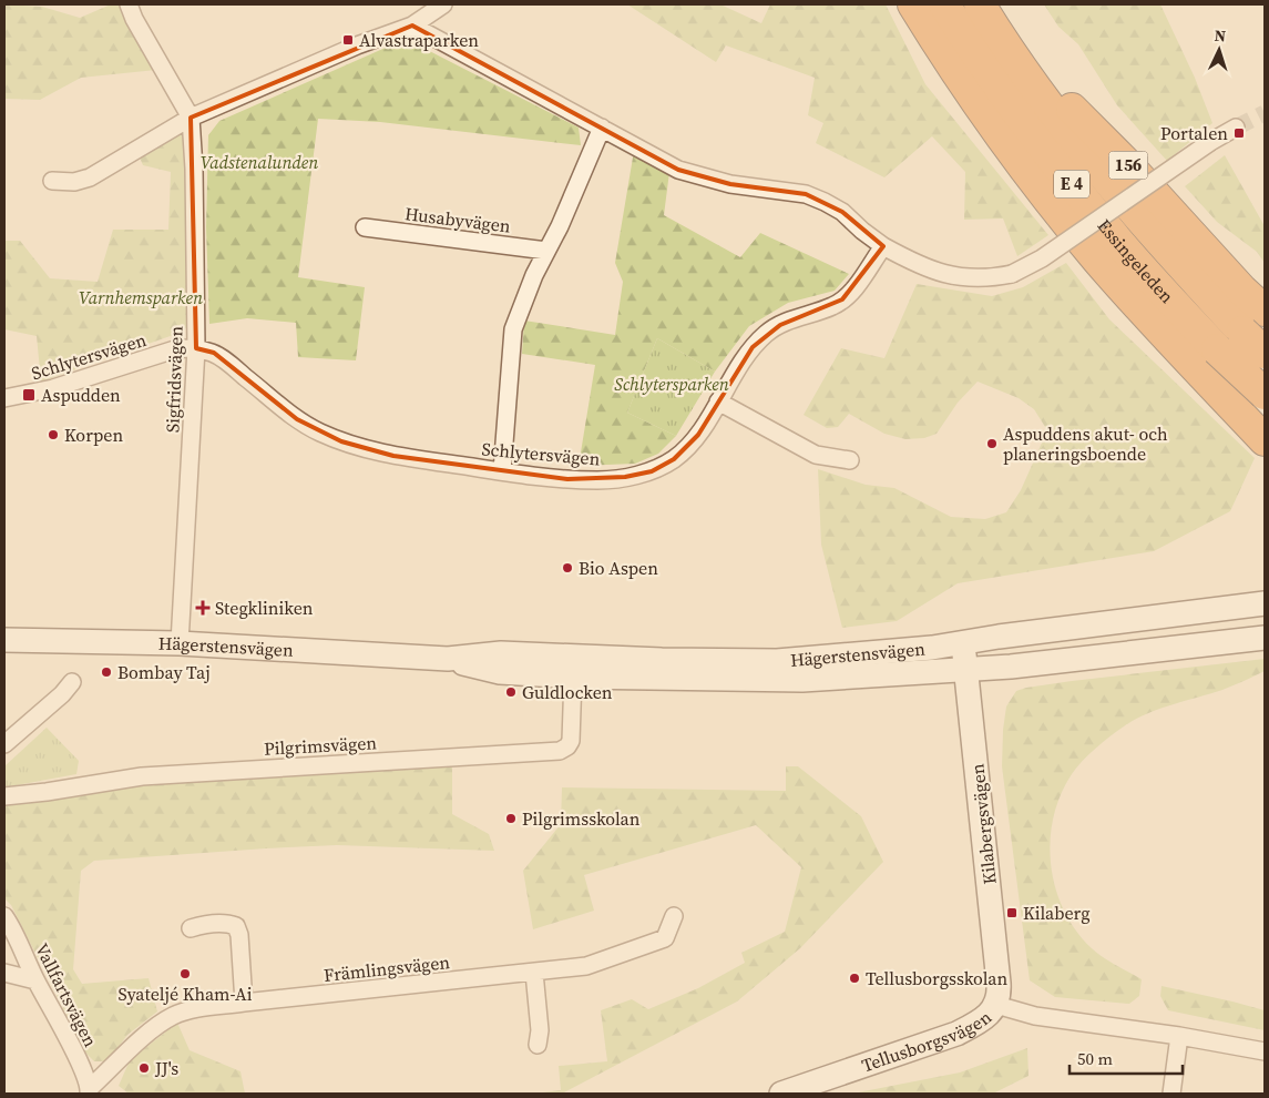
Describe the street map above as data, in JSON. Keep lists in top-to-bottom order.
{
  "streets": {
    "highway": ["156", "E 4", "Essingeleden"],
    "street": [
      "Husabyvägen",
      "Schlytersvägen",
      "Sigfridsvägen",
      "Hägerstensvägen",
      "Pilgrimsvägen",
      "Kilabergsvägen",
      "Främlingsvägen",
      "Vallfartsvägen",
      "Tellusborgsvägen"
    ]
  },
  "crossings": [
    ["156", "Essingeleden"],
    ["Schlytersvägen", "Sigfridsvägen"],
    ["Sigfridsvägen", "Hägerstensvägen"],
    ["Hägerstensvägen", "Pilgrimsvägen"],
    ["Hägerstensvägen", "Kilabergsvägen"],
    ["Kilabergsvägen", "Tellusborgsvägen"],
    ["Främlingsvägen", "Vallfartsvägen"]
  ],
  "parks": ["Vadstenalunden", "Varnhemsparken", "Schlytersparken"],
  "places": {
    "transit": [
      "Alvastraparken",
      "Portalen",
      "Aspudden",
      "Kilaberg"
    ],
    "other": [
      "Korpen",
      "Aspuddens akut- och planeringsboende",
      "Bio Aspen",
      "Bombay Taj",
      "Guldlocken",
      "Pilgrimsskolan",
      "Syateljé Kham-Ai",
      "Tellusborgsskolan",
      "JJ's"
    ],
    "health": ["Stegkliniken"]
  },
  "scale_bar": "50 m",
  "north": "top"
}
